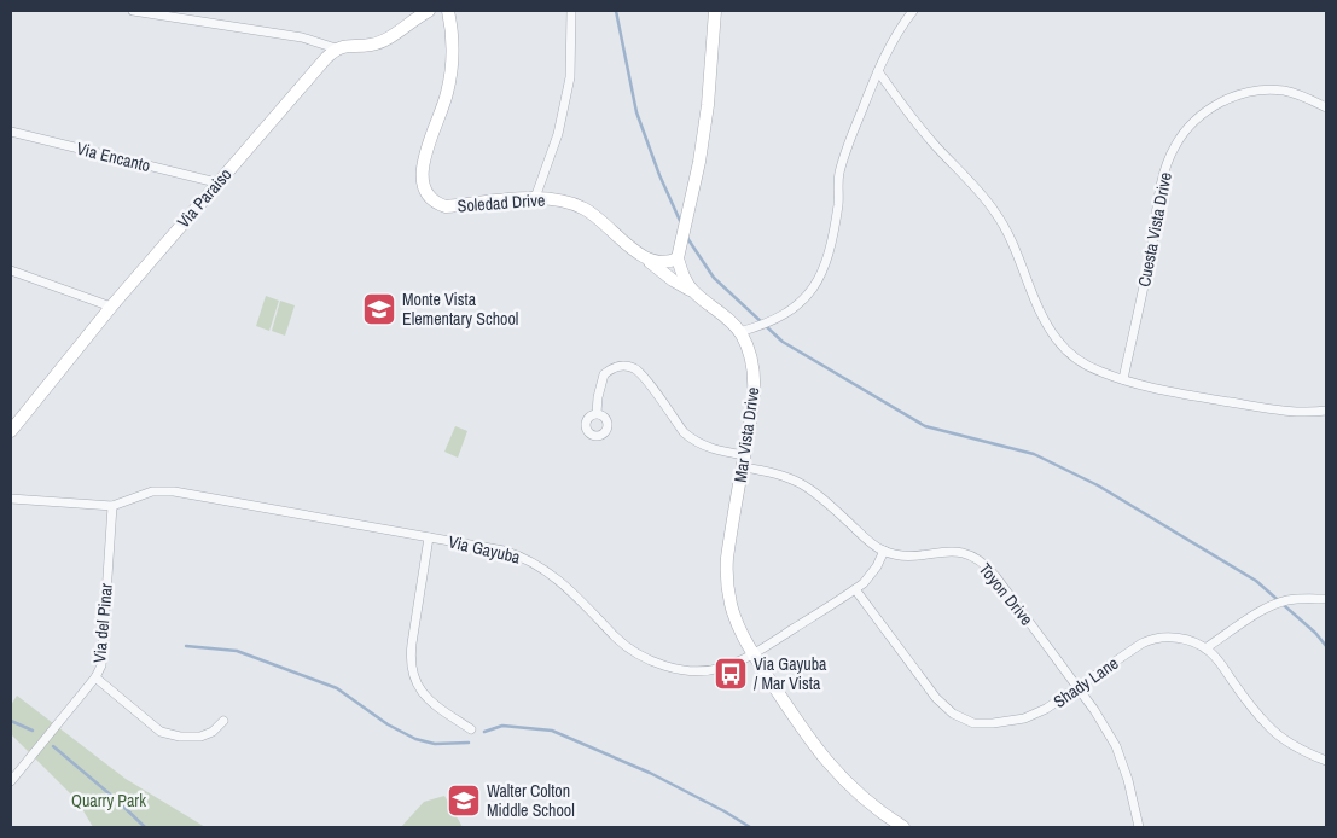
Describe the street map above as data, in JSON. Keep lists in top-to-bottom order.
{
  "streets": {
    "street": [
      "Via Encanto",
      "Via Paraiso",
      "Soledad Drive",
      "Cuesta Vista Drive",
      "Mar Vista Drive",
      "Via Gayuba",
      "Toyon Drive",
      "Via del Pinar",
      "Shady Lane"
    ]
  },
  "crossings": [
    ["Via Encanto", "Via Paraiso"],
    ["Mar Vista Drive", "Via Gayuba"],
    ["Mar Vista Drive", "Toyon Drive"],
    ["Via Gayuba", "Toyon Drive"],
    ["Via Gayuba", "Via del Pinar"],
    ["Via Gayuba", "Shady Lane"],
    ["Toyon Drive", "Shady Lane"]
  ],
  "parks": ["Quarry Park"],
  "places": {
    "school or university": ["Monte Vista Elementary School", "Walter Colton Middle School"],
    "bus stop": ["Via Gayuba / Mar Vista"]
  }
}
